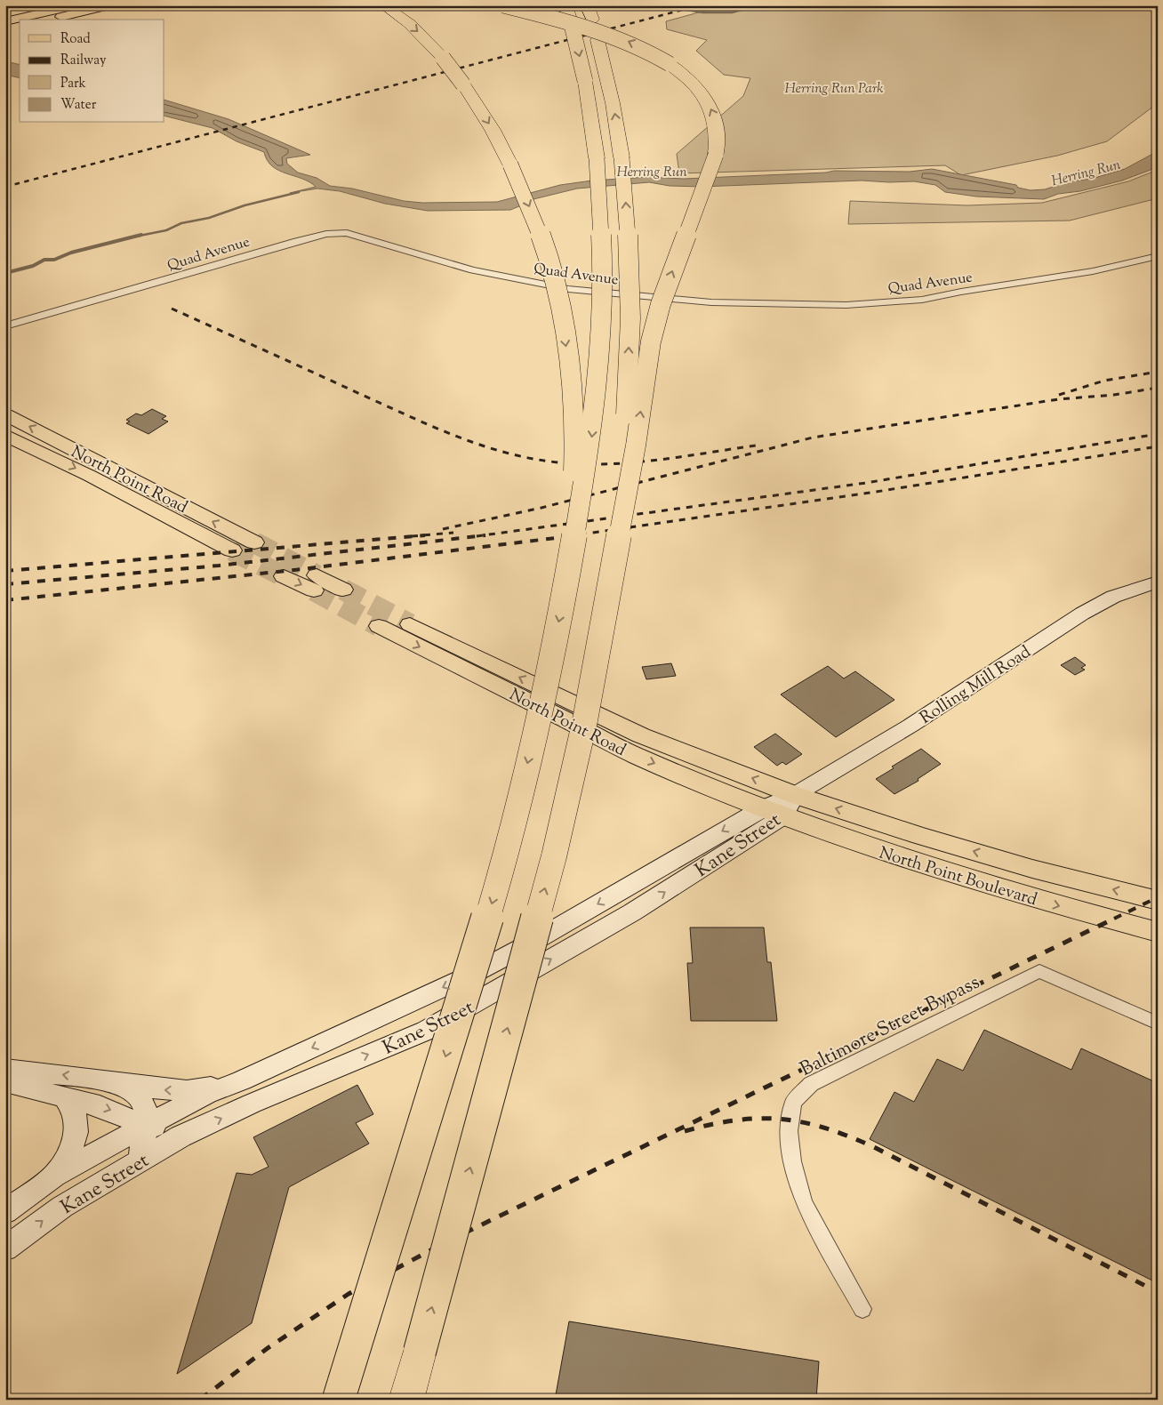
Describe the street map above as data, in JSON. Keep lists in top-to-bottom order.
{
  "streets": {
    "main road": [
      "North Point Road",
      "Rolling Mill Road",
      "Kane Street",
      "North Point Boulevard"
    ],
    "street": ["Quad Avenue", "Baltimore Street Bypass"]
  },
  "crossings": [
    ["North Point Road", "Rolling Mill Road"],
    ["North Point Road", "Kane Street"],
    ["North Point Road", "North Point Boulevard"],
    ["Rolling Mill Road", "Kane Street"],
    ["Rolling Mill Road", "North Point Boulevard"],
    ["Kane Street", "North Point Boulevard"]
  ],
  "water": ["Herring Run"],
  "parks": ["Herring Run Park"],
  "legend": [
    "Road",
    "Railway",
    "Park",
    "Water"
  ]
}
